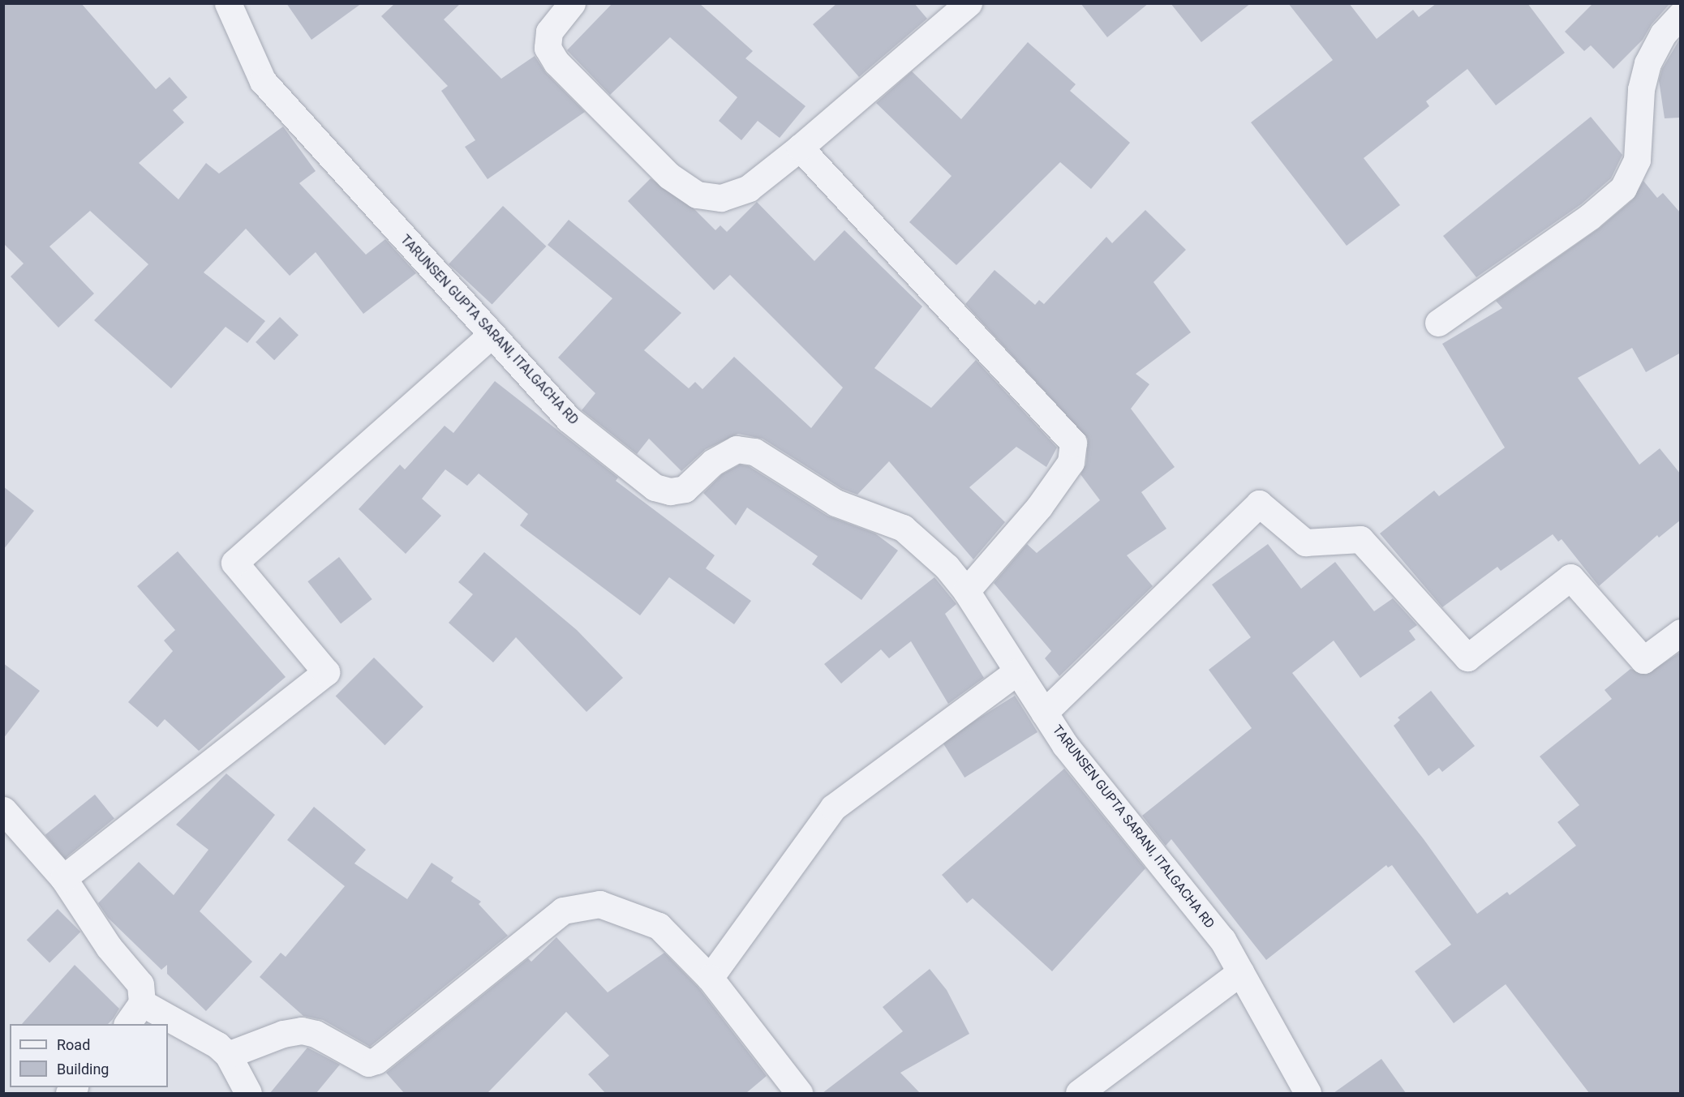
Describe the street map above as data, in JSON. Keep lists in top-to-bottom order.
{
  "streets": {
    "street": ["TARUNSEN GUPTA SARANI, ITALGACHA RD"]
  },
  "legend": ["Road", "Building"]
}
